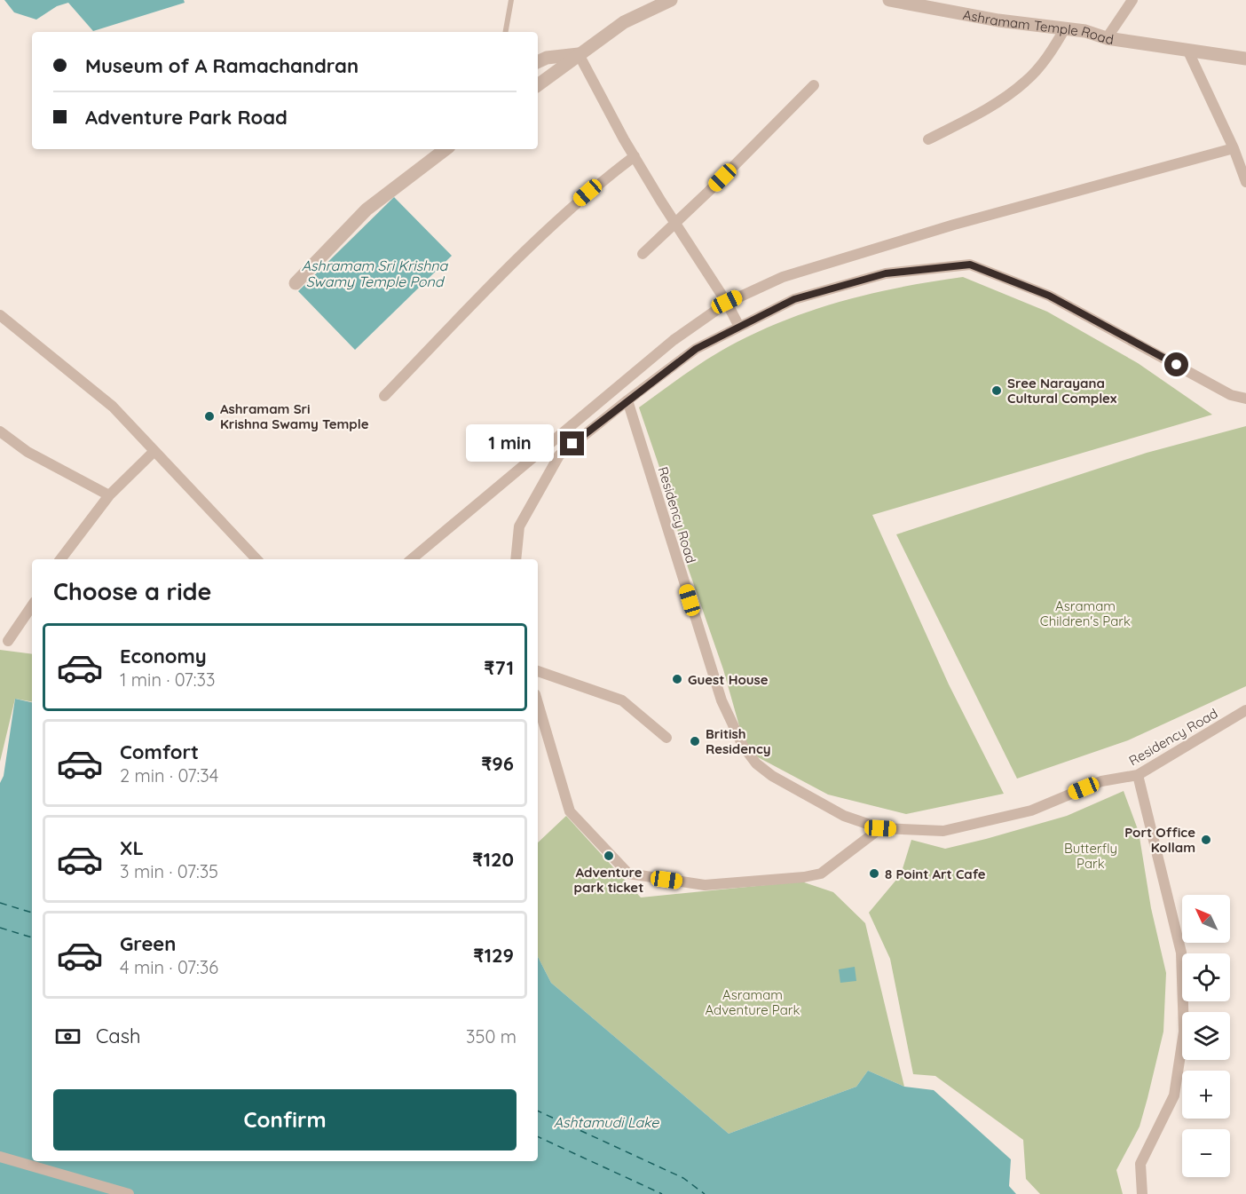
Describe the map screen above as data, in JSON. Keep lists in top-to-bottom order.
{
  "streets": {
    "street": ["Ashramam Temple Road", "Residency Road"]
  },
  "water": ["Ashramam Sri Krishna Swamy Temple Pond", "Ashtamudi Lake"],
  "parks": ["Asramam Children's Park", "Butterfly Park", "Asramam Adventure Park"],
  "places": [
    "Sree Narayana Cultural Complex",
    "Ashramam Sri Krishna Swamy Temple",
    "Guest House",
    "British Residency",
    "Port Office Kollam",
    "Adventure park ticket",
    "8 Point Art Cafe"
  ],
  "north": "top left",
  "page": {
    "banner": ["Museum of A Ramachandran", "Adventure Park Road"],
    "bubble": "1 min",
    "heading": "Choose a ride",
    "list": [
      {
        "name": "Economy",
        "note": "1 min · 07:33",
        "value": "₹71"
      },
      {
        "name": "Comfort",
        "note": "2 min · 07:34",
        "value": "₹96"
      },
      {
        "name": "XL",
        "note": "3 min · 07:35",
        "value": "₹120"
      },
      {
        "name": "Green",
        "note": "4 min · 07:36",
        "value": "₹129"
      }
    ],
    "map_buttons": ["+", "−"],
    "pay": ["Cash", "350 m"],
    "buttons": "Confirm"
  }
}
